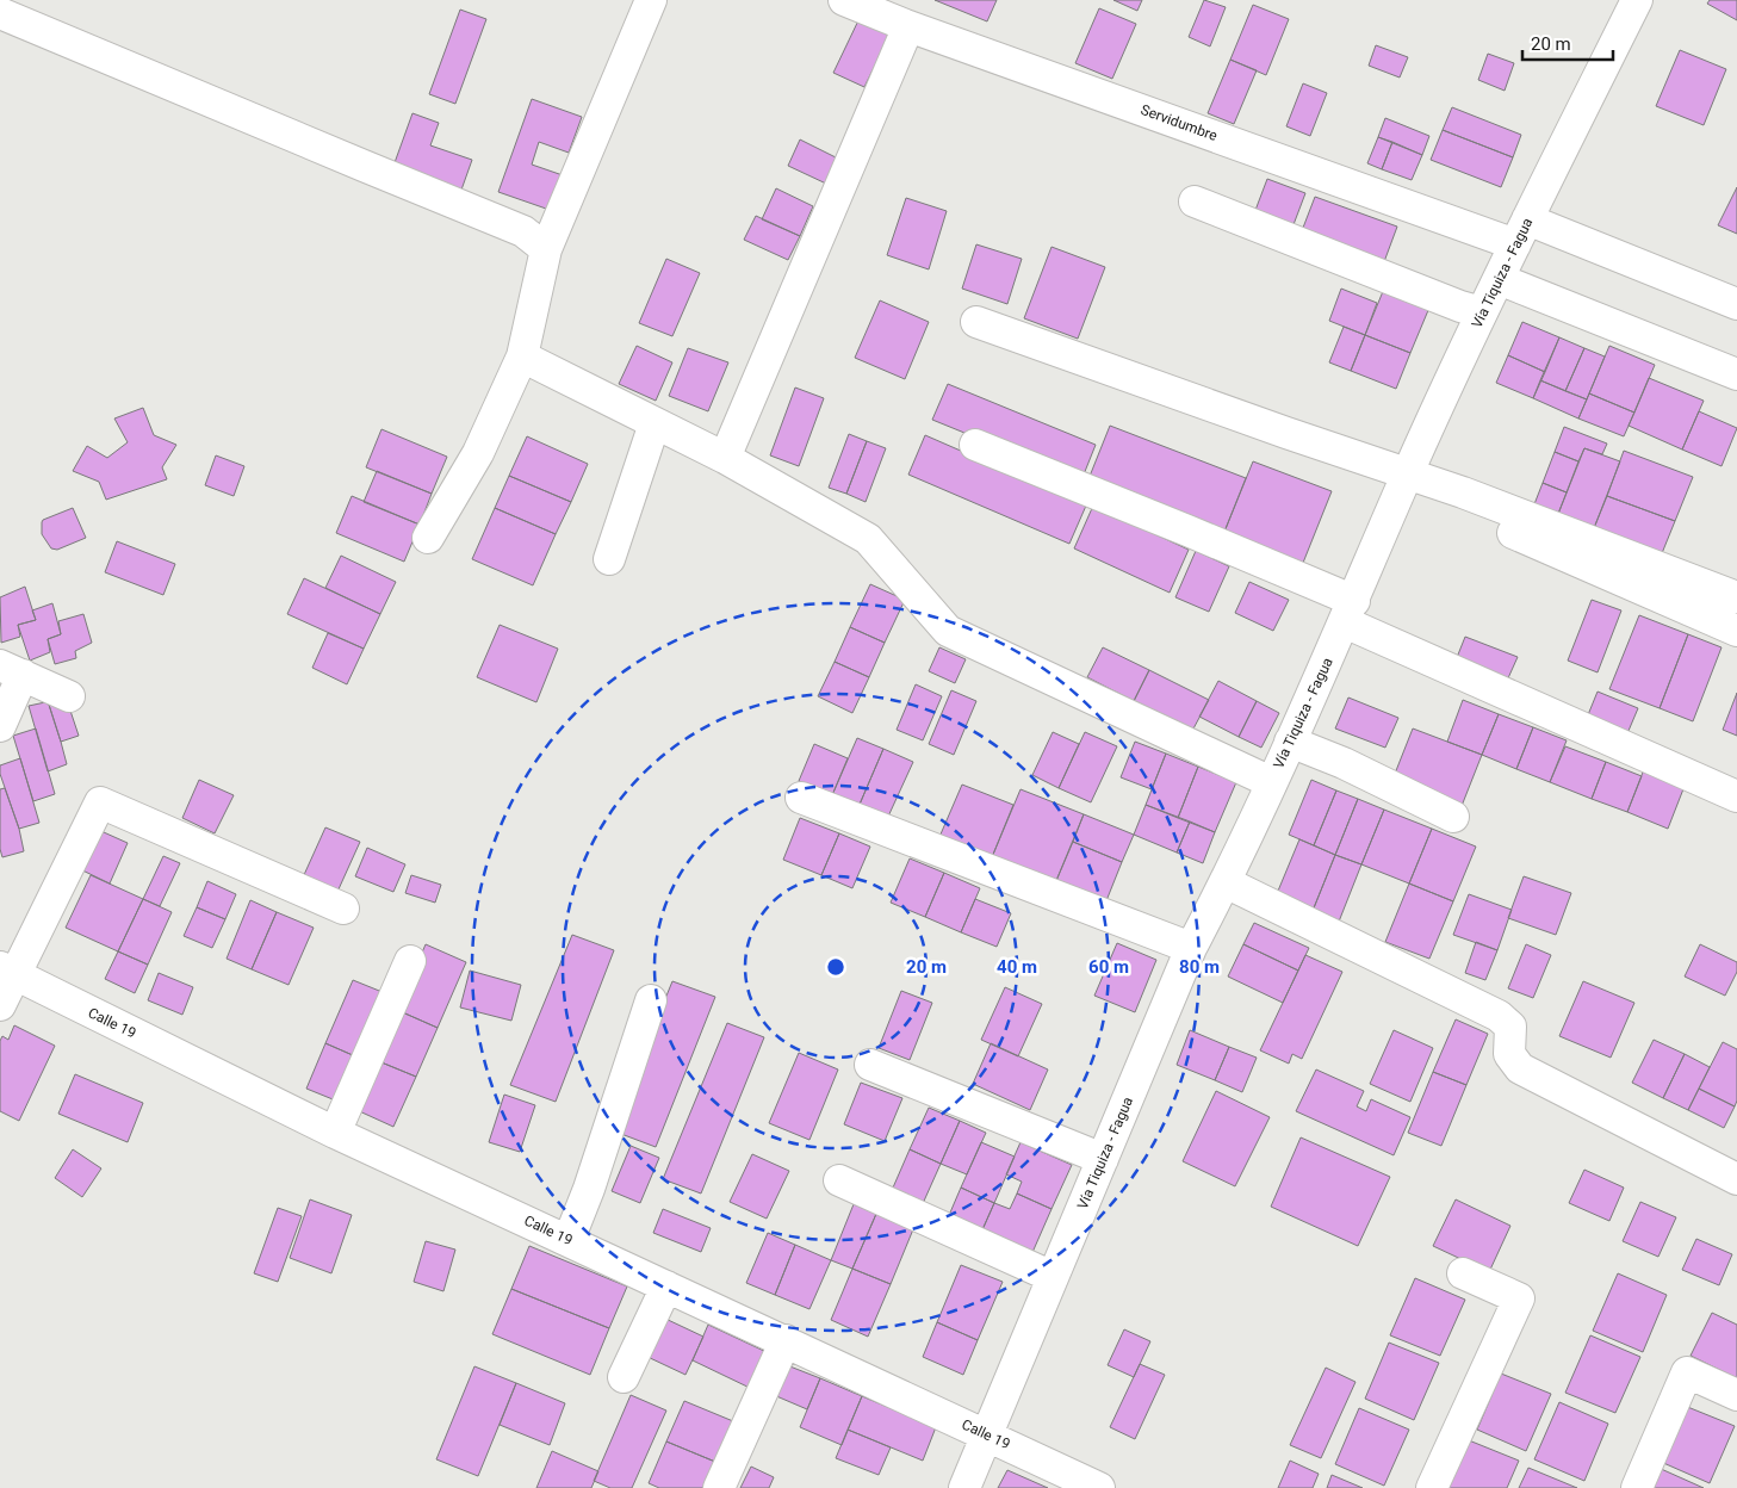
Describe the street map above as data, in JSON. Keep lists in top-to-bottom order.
{
  "streets": {
    "street": ["Servidumbre", "Vía Tiquiza - Fagua", "Calle 19"]
  },
  "crossings": [
    ["Servidumbre", "Vía Tiquiza - Fagua"],
    ["Vía Tiquiza - Fagua", "Calle 19"]
  ],
  "scale_bar": "20 m",
  "rings": [
    "20 m",
    "40 m",
    "60 m",
    "80 m"
  ]
}
